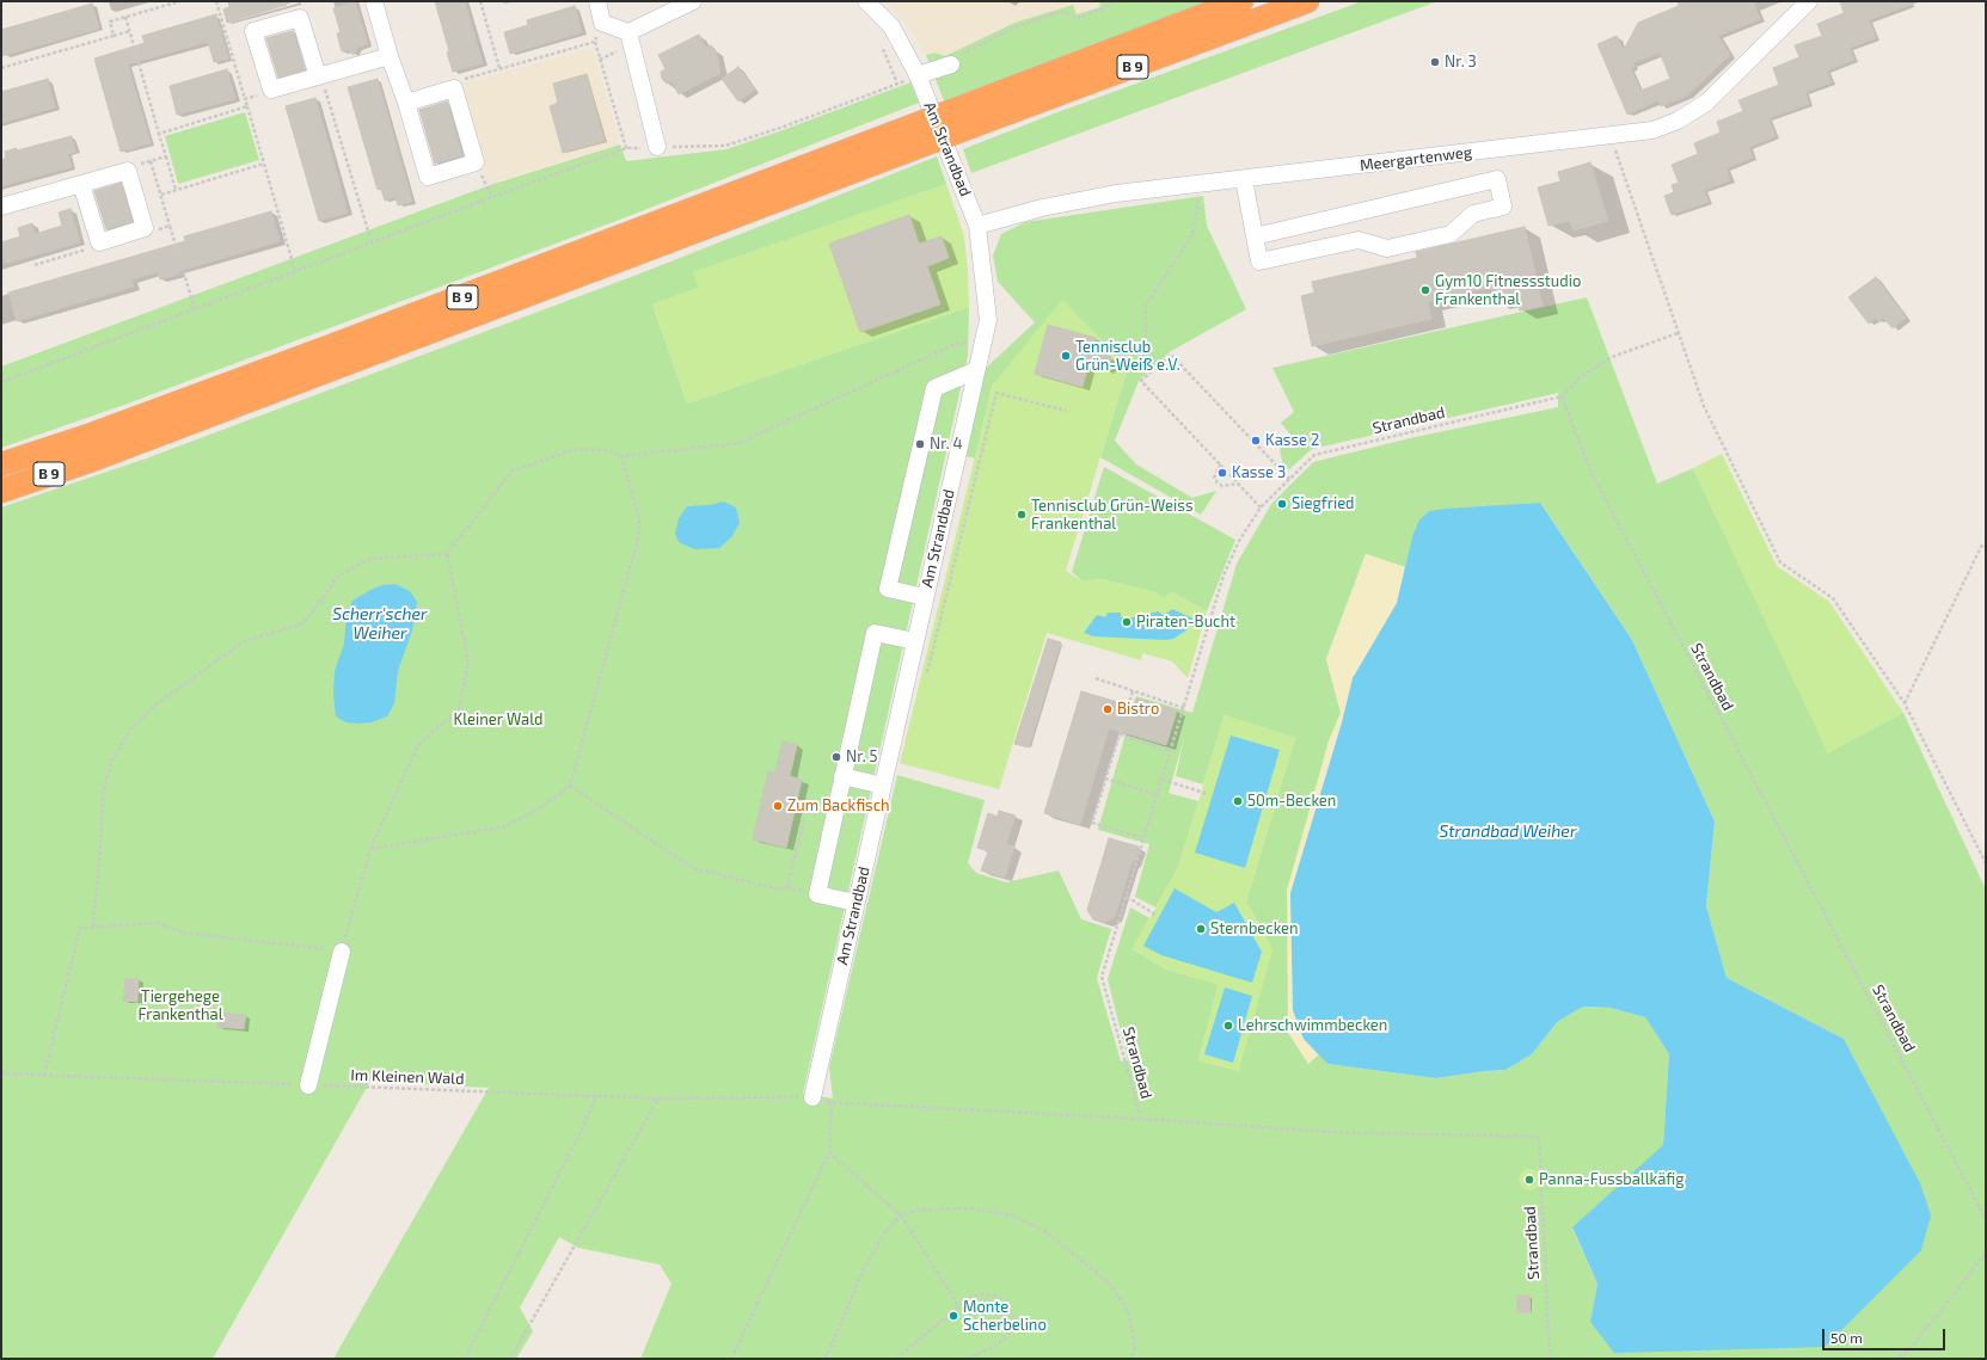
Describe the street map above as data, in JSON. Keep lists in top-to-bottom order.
{
  "streets": {
    "highway": ["B 9"],
    "street": ["Am Strandbad", "Meergartenweg"],
    "path": ["Strandbad", "Im Kleinen Wald"]
  },
  "crossings": [
    ["Am Strandbad", "Meergartenweg"],
    ["Am Strandbad", "Im Kleinen Wald"],
    ["Strandbad", "Im Kleinen Wald"]
  ],
  "water": ["Scherr'scher Weiher", "Strandbad Weiher"],
  "parks": ["Kleiner Wald", "Tiergehege Frankenthal"],
  "places": [
    "Nr. 3",
    "Gym10 Fitnessstudio Frankenthal",
    "Tennisclub Grün-Weiß e.V.",
    "Kasse 2",
    "Nr. 4",
    "Kasse 3",
    "Siegfried",
    "Tennisclub Grün-Weiss Frankenthal",
    "Piraten-Bucht",
    "Bistro",
    "Nr. 5",
    "50m-Becken",
    "Zum Backfisch",
    "Sternbecken",
    "Lehrschwimmbecken",
    "Panna-Fussballkäfig",
    "Monte Scherbelino"
  ],
  "scale_bar": "50 m"
}
